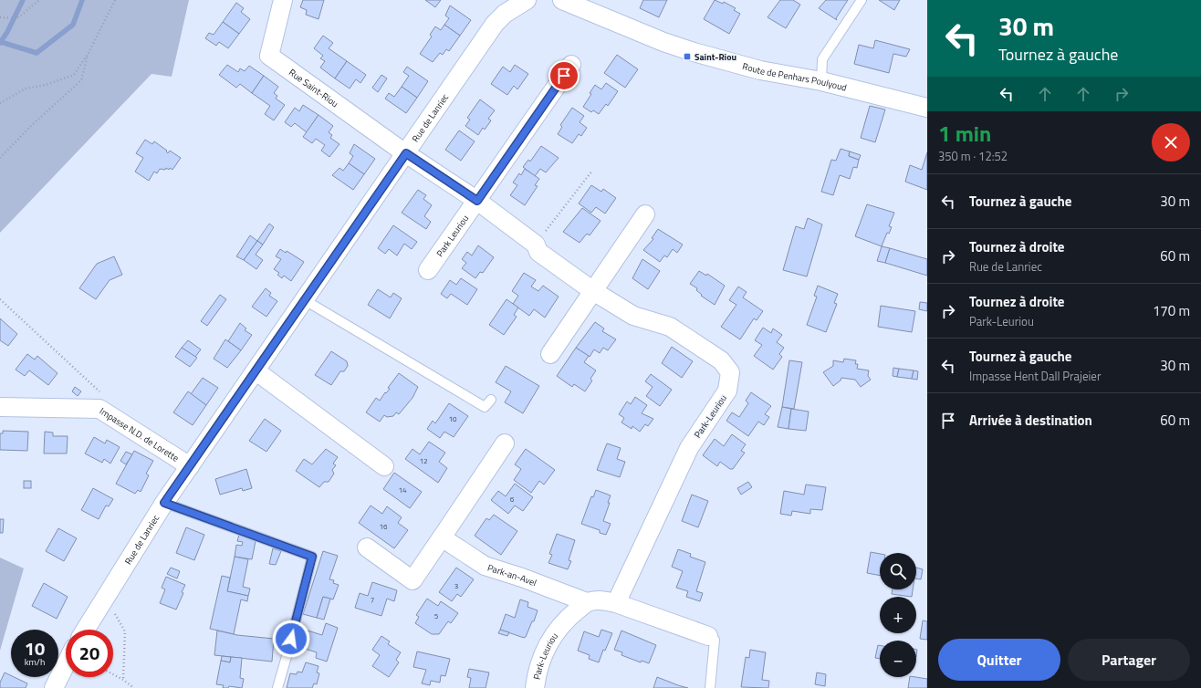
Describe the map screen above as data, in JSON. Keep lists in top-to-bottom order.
{
  "streets": {
    "street": [
      "Route de Penhars Poulyoud",
      "Rue Saint-Riou",
      "Rue de Lanriec",
      "Park Leuriou",
      "Park-Leuriou",
      "Impasse N.D. de Lorette",
      "Park-an-Avel"
    ]
  },
  "crossings": [
    ["Rue Saint-Riou", "Rue de Lanriec"],
    ["Rue Saint-Riou", "Park-Leuriou"],
    ["Rue de Lanriec", "Park-Leuriou"],
    ["Rue de Lanriec", "Impasse N.D. de Lorette"],
    ["Park Leuriou", "Park-Leuriou"],
    ["Park-Leuriou", "Park-an-Avel"]
  ],
  "places": {
    "transit": ["Saint-Riou"]
  },
  "house_numbers": [
    "10",
    "12",
    "14",
    "6",
    "16",
    "3",
    "7",
    "5"
  ],
  "page": {
    "turn": ["30 m", "Tournez à gauche"],
    "heading": ["1 min", "350 m · 12:52"],
    "list": [
      {
        "name": "Tournez à gauche",
        "value": "30 m"
      },
      {
        "name": "Tournez à droite",
        "note": "Rue de Lanriec",
        "value": "60 m"
      },
      {
        "name": "Tournez à droite",
        "note": "Park-Leuriou",
        "value": "170 m"
      },
      {
        "name": "Tournez à gauche",
        "note": "Impasse Hent Dall Prajeier",
        "value": "30 m"
      },
      {
        "name": "Arrivée à destination",
        "value": "60 m"
      }
    ],
    "map_buttons": ["+", "−"],
    "speed": "10 km/h",
    "limit": "20",
    "buttons": ["Quitter", "Partager"]
  }
}
